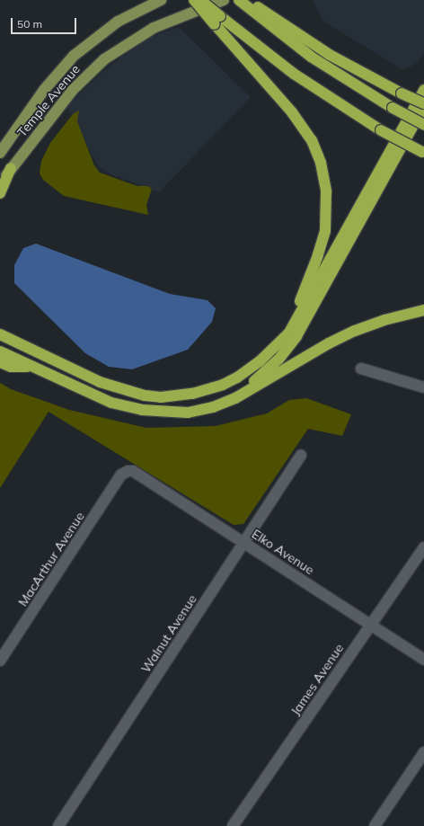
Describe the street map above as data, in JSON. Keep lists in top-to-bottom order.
{
  "streets": {
    "main road": ["Temple Avenue"],
    "street": [
      "Elko Avenue",
      "MacArthur Avenue",
      "Walnut Avenue",
      "James Avenue"
    ]
  },
  "crossings": [
    ["Elko Avenue", "MacArthur Avenue"],
    ["Elko Avenue", "Walnut Avenue"],
    ["Elko Avenue", "James Avenue"]
  ],
  "scale_bar": "50 m"
}
